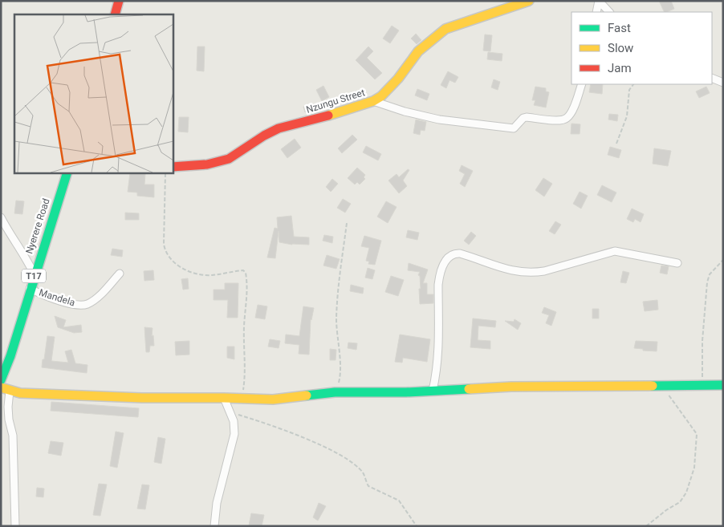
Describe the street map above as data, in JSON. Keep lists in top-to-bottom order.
{
  "streets": {
    "street": [
      "Nzungu Street",
      "Nyerere Road",
      "T17",
      "Mandela"
    ]
  },
  "crossings": [
    ["Nyerere Road", "Mandela"]
  ],
  "legend": ["Fast", "Slow", "Jam"]
}
